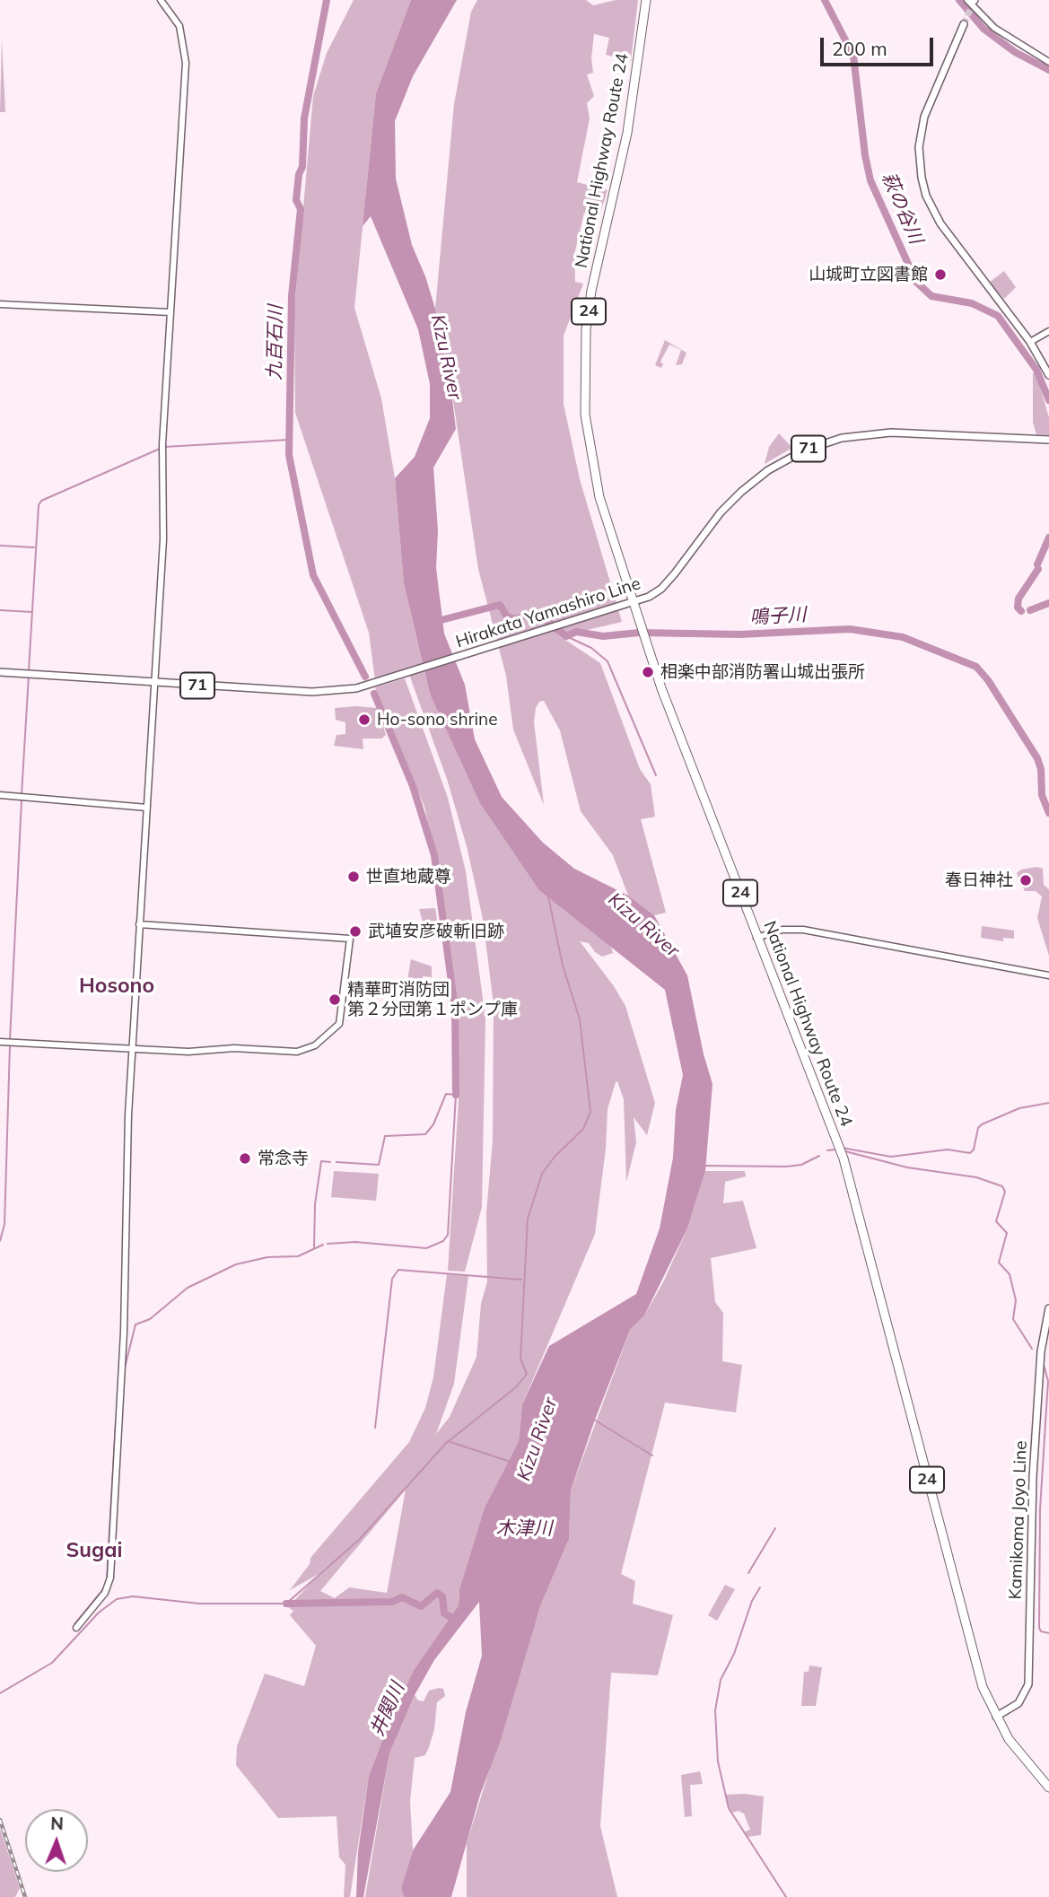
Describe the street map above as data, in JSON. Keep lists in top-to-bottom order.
{
  "streets": {
    "highway": ["National Highway Route 24", "24"],
    "main road": ["71", "Hirakata Yamashiro Line", "Kamikoma Joyo Line"]
  },
  "crossings": [
    ["National Highway Route 24", "Hirakata Yamashiro Line"],
    ["National Highway Route 24", "Kamikoma Joyo Line"]
  ],
  "districts": ["Hosono", "Sugai"],
  "water": [
    "萩の谷川",
    "九百石川",
    "Kizu River",
    "鳴子川",
    "木津川",
    "井関川"
  ],
  "places": [
    "山城町立図書館",
    "相楽中部消防署山城出張所",
    "Ho-sono shrine",
    "世直地蔵尊",
    "春日神社",
    "武埴安彦破斬旧跡",
    "精華町消防団 第２分団第１ポンプ庫",
    "常念寺"
  ],
  "scale_bar": "200 m",
  "north": "top"
}
